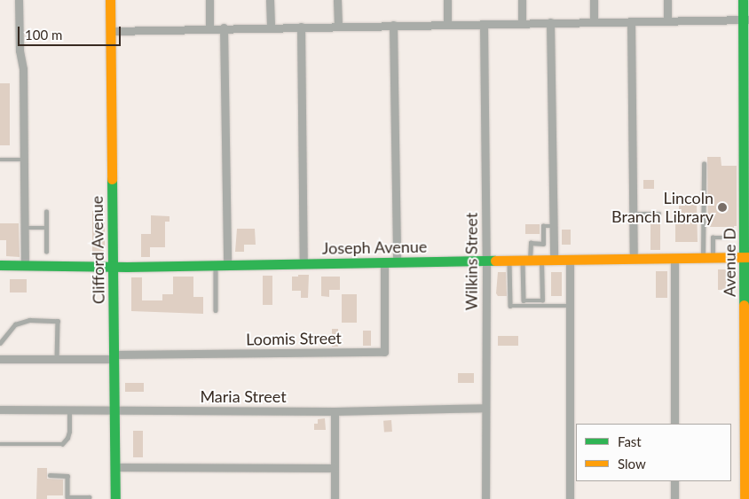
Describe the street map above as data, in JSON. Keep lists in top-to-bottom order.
{
  "streets": {
    "main road": ["Joseph Avenue", "Clifford Avenue", "Avenue D"],
    "street": ["Wilkins Street", "Loomis Street", "Maria Street"]
  },
  "crossings": [
    ["Joseph Avenue", "Clifford Avenue"],
    ["Joseph Avenue", "Wilkins Street"],
    ["Joseph Avenue", "Avenue D"],
    ["Joseph Avenue", "Loomis Street"],
    ["Clifford Avenue", "Loomis Street"],
    ["Clifford Avenue", "Maria Street"],
    ["Wilkins Street", "Maria Street"]
  ],
  "places": ["Lincoln Branch Library"],
  "legend": ["Fast", "Slow"],
  "scale_bar": "100 m"
}
